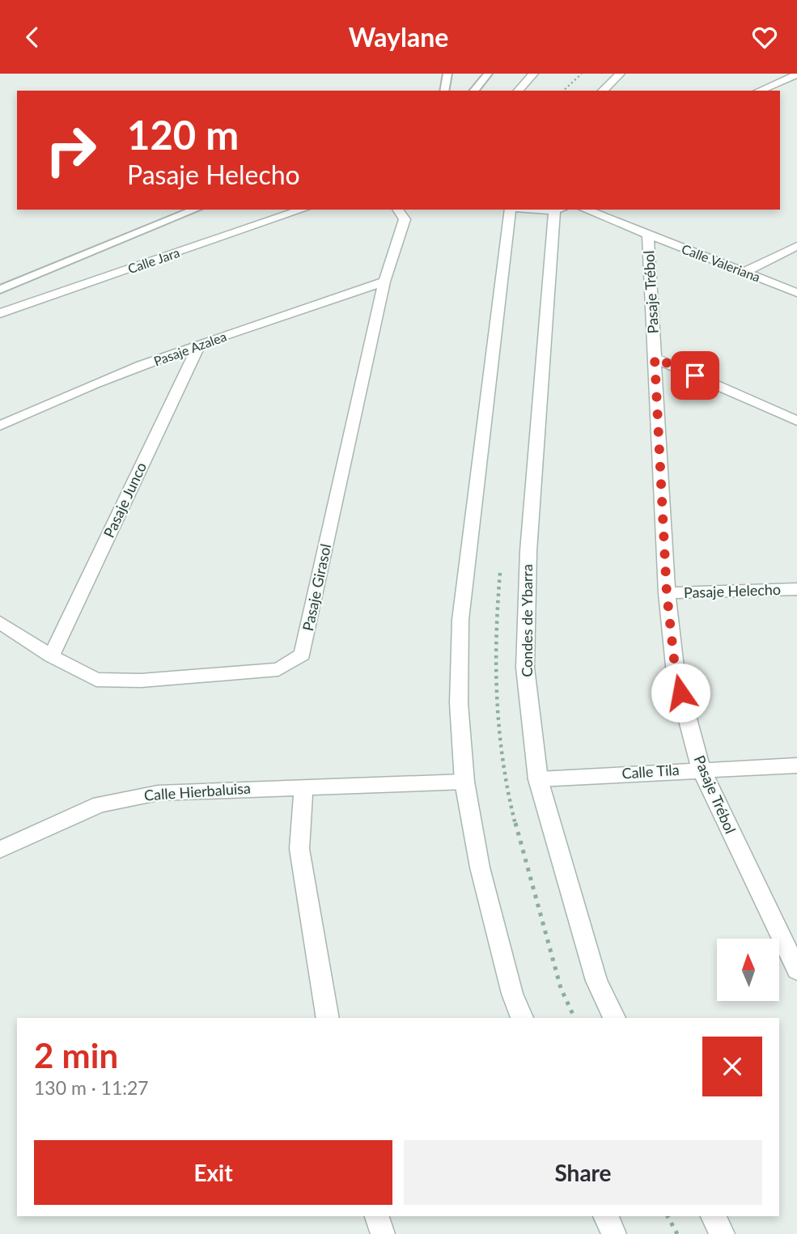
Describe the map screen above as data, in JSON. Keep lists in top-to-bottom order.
{
  "streets": {
    "street": [
      "Calle Jara",
      "Calle Valeriana",
      "Pasaje Trébol",
      "Pasaje Azalea",
      "Pasaje Junco",
      "Pasaje Girasol",
      "Pasaje Helecho",
      "Condes de Ybarra",
      "Calle Tila",
      "Calle Hierbaluisa"
    ]
  },
  "crossings": [
    ["Calle Valeriana", "Pasaje Trébol"],
    ["Pasaje Trébol", "Pasaje Helecho"],
    ["Pasaje Trébol", "Calle Tila"],
    ["Pasaje Azalea", "Pasaje Junco"],
    ["Pasaje Azalea", "Pasaje Girasol"],
    ["Pasaje Junco", "Pasaje Girasol"],
    ["Condes de Ybarra", "Calle Tila"]
  ],
  "north": "top",
  "page": {
    "header": "Waylane",
    "turn": ["120 m", "Pasaje Helecho"],
    "heading": ["2 min", "130 m · 11:27"],
    "buttons": ["Exit", "Share"]
  }
}
